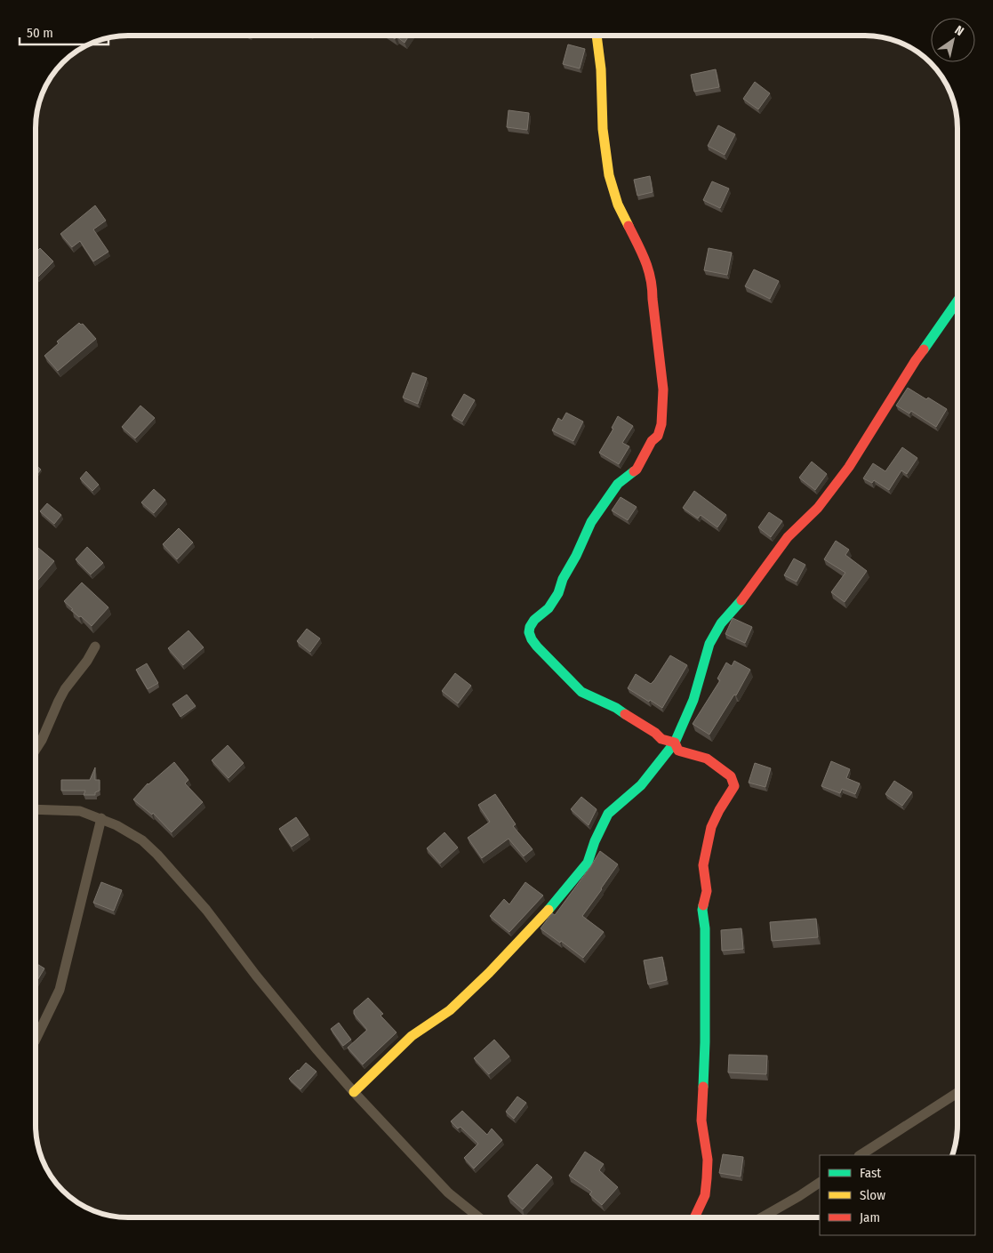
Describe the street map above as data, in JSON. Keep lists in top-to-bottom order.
{
  "legend": ["Fast", "Slow", "Jam"],
  "scale_bar": "50 m",
  "north": "top right"
}
